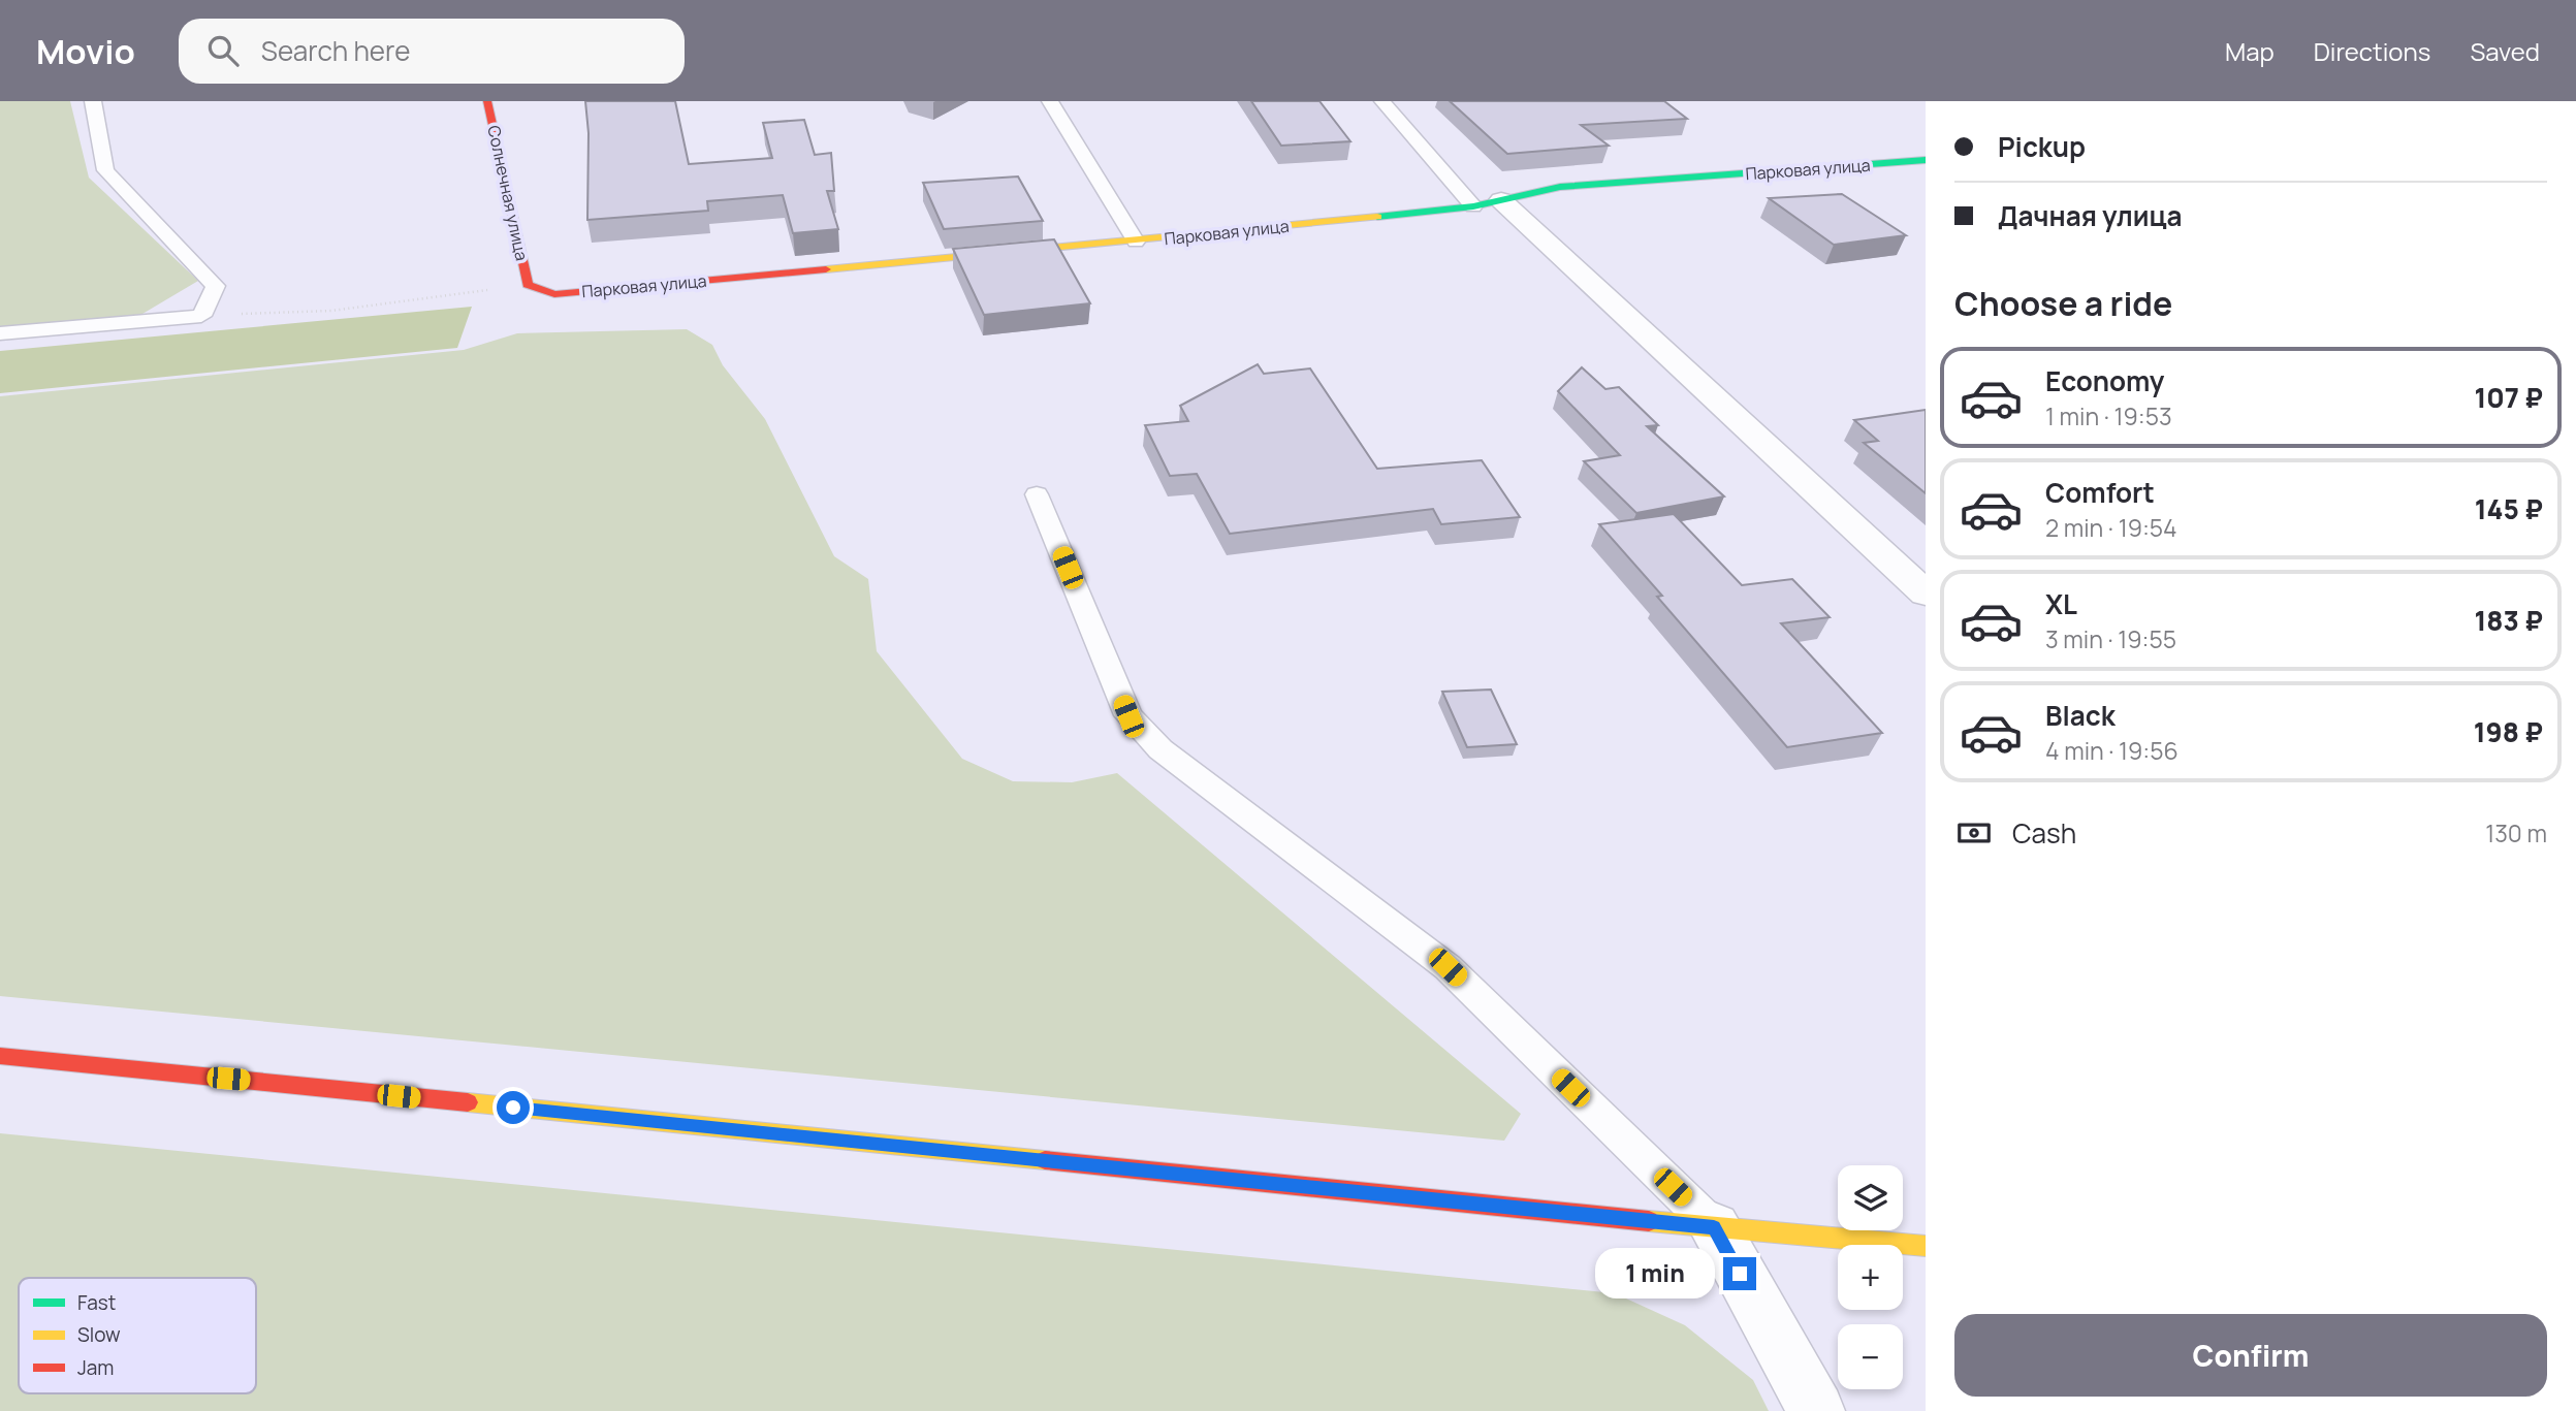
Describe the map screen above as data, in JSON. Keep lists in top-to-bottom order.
{
  "streets": {
    "street": ["Парковая улица", "Солнечная улица"]
  },
  "crossings": [
    ["Парковая улица", "Солнечная улица"]
  ],
  "legend": ["Fast", "Slow", "Jam"],
  "page": {
    "header": "Movio",
    "search": "Search here",
    "nav": ["Map", "Directions", "Saved"],
    "banner": ["Pickup", "Дачная улица"],
    "heading": "Choose a ride",
    "list": [
      {
        "name": "Economy",
        "note": "1 min · 19:53",
        "value": "107 ₽"
      },
      {
        "name": "Comfort",
        "note": "2 min · 19:54",
        "value": "145 ₽"
      },
      {
        "name": "XL",
        "note": "3 min · 19:55",
        "value": "183 ₽"
      },
      {
        "name": "Black",
        "note": "4 min · 19:56",
        "value": "198 ₽"
      }
    ],
    "pay": ["Cash", "130 m"],
    "map_buttons": ["+", "−"],
    "bubble": "1 min",
    "buttons": "Confirm"
  }
}
